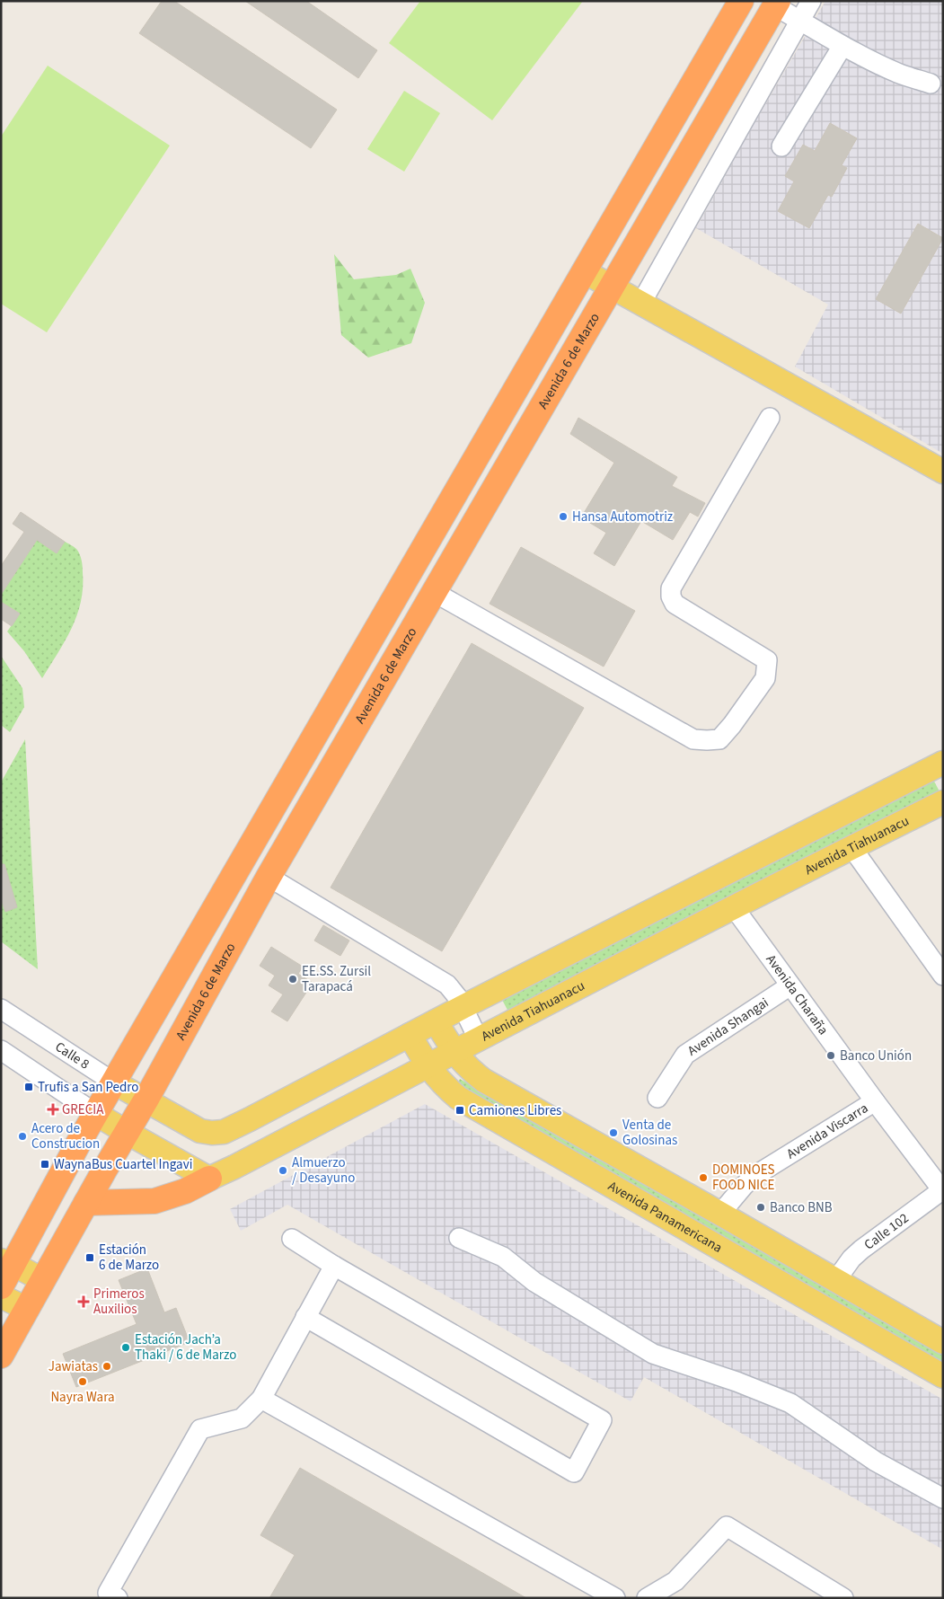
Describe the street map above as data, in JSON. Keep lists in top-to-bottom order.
{
  "streets": {
    "highway": ["Avenida 6 de Marzo"],
    "main road": ["Avenida Tiahuanacu", "Calle 8", "Avenida Panamericana"],
    "street": [
      "Avenida Charaña",
      "Avenida Shangai",
      "Avenida Viscarra",
      "Calle 102"
    ]
  },
  "crossings": [
    ["Avenida 6 de Marzo", "Calle 8"],
    ["Avenida Tiahuanacu", "Avenida Charaña"],
    ["Avenida Tiahuanacu", "Avenida Panamericana"],
    ["Avenida Charaña", "Avenida Shangai"],
    ["Avenida Charaña", "Avenida Viscarra"],
    ["Avenida Charaña", "Calle 102"]
  ],
  "places": {
    "other": [
      "Hansa Automotriz",
      "EE.SS. Zursil Tarapacá",
      "Banco Unión",
      "Venta de Golosinas",
      "Acero de Construcion",
      "Almuerzo / Desayuno",
      "DOMINOES FOOD NICE",
      "Banco BNB",
      "Estación Jach’a Thaki / 6 de Marzo",
      "Jawiatas",
      "Nayra Wara"
    ],
    "transit": [
      "Trufis a San Pedro",
      "Camiones Libres",
      "WaynaBus Cuartel Ingavi",
      "Estación 6 de Marzo"
    ],
    "health": ["GRECIA", "Primeros Auxilios"]
  }
}
